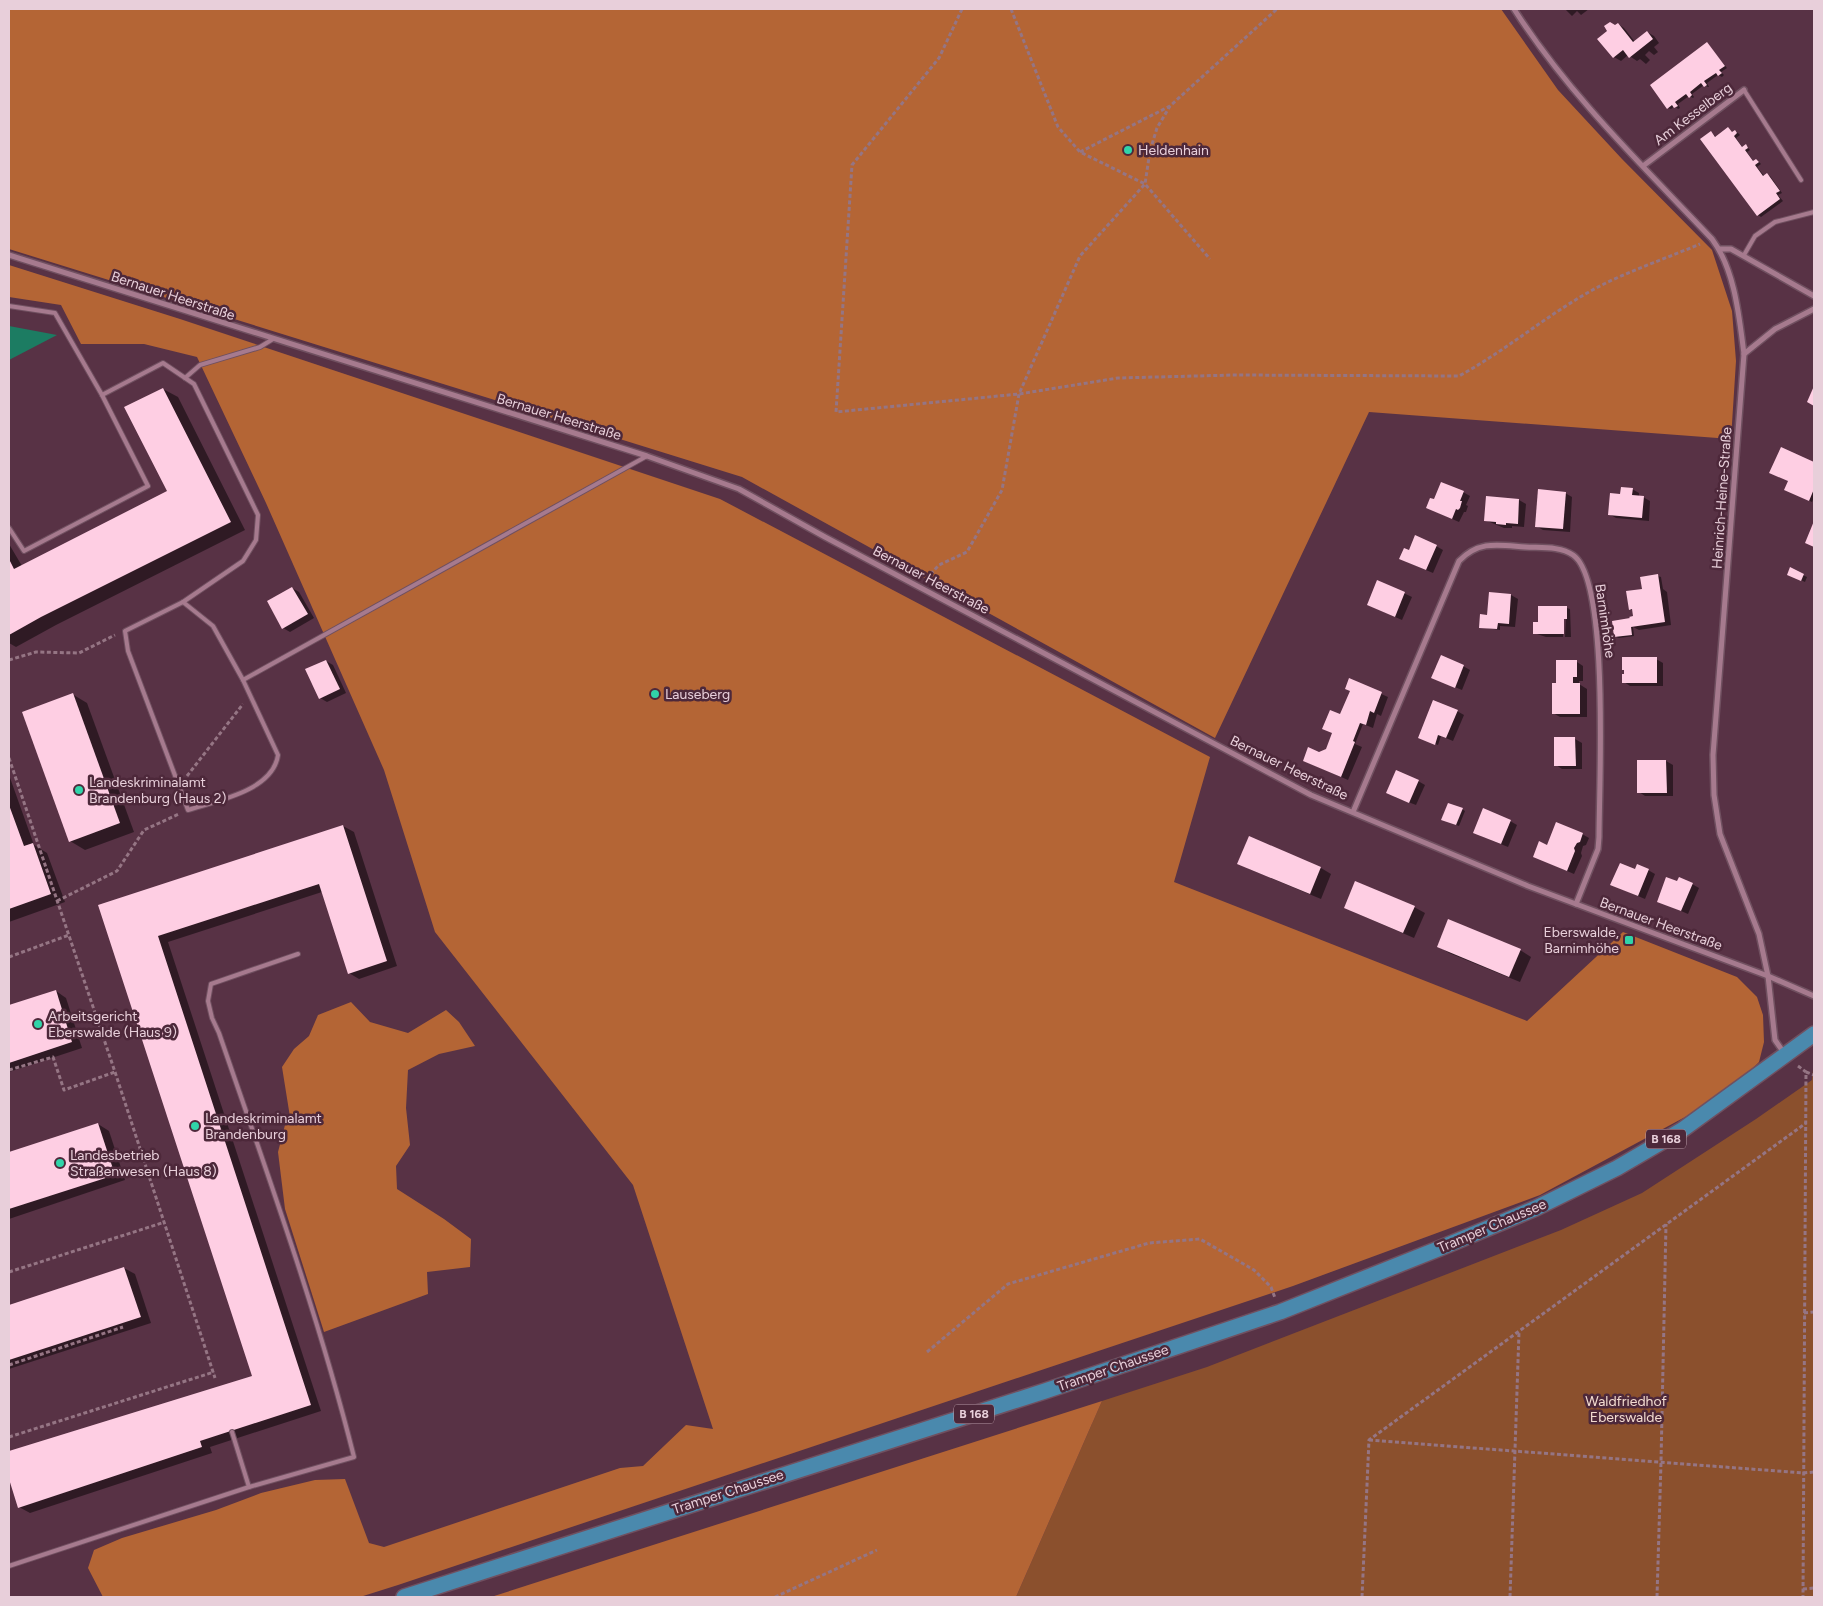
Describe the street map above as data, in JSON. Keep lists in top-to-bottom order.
{
  "streets": {
    "main road": ["B 168", "Tramper Chaussee"],
    "street": [
      "Am Kesselberg",
      "Bernauer Heerstraße",
      "Heinrich-Heine-Straße",
      "Barnimhöhe"
    ]
  },
  "crossings": [
    ["Am Kesselberg", "Heinrich-Heine-Straße"],
    ["Bernauer Heerstraße", "Heinrich-Heine-Straße"],
    ["Bernauer Heerstraße", "Barnimhöhe"],
    ["Heinrich-Heine-Straße", "B 168"],
    ["Heinrich-Heine-Straße", "Tramper Chaussee"],
    ["B 168", "Tramper Chaussee"]
  ],
  "parks": ["Waldfriedhof Eberswalde"],
  "places": {
    "other": [
      "Heldenhain",
      "Lauseberg",
      "Landeskriminalamt Brandenburg (Haus 2)",
      "Arbeitsgericht Eberswalde (Haus 9)",
      "Landeskriminalamt Brandenburg",
      "Landesbetrieb Straßenwesen (Haus 8)"
    ],
    "transit": ["Eberswalde, Barnimhöhe"]
  }
}
